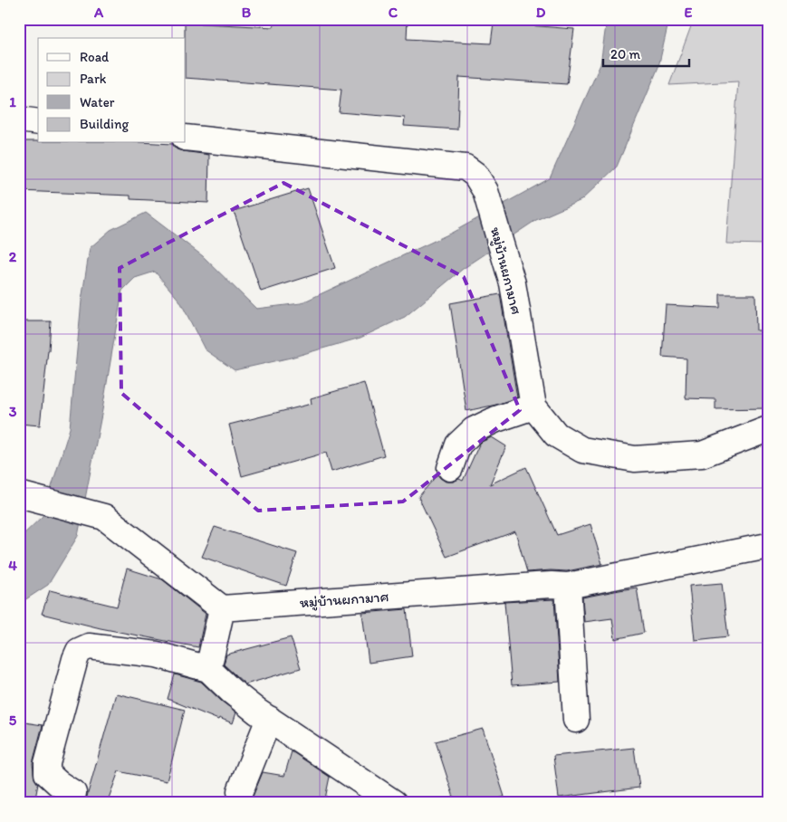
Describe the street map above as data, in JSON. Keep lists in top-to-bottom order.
{
  "streets": {
    "street": ["หมู่บ้านผกามาศ"]
  },
  "legend": [
    "Road",
    "Park",
    "Water",
    "Building"
  ],
  "scale_bar": "20 m",
  "grid": {
    "columns": [
      "A",
      "B",
      "C",
      "D",
      "E"
    ],
    "rows": [
      "1",
      "2",
      "3",
      "4",
      "5"
    ]
  }
}
